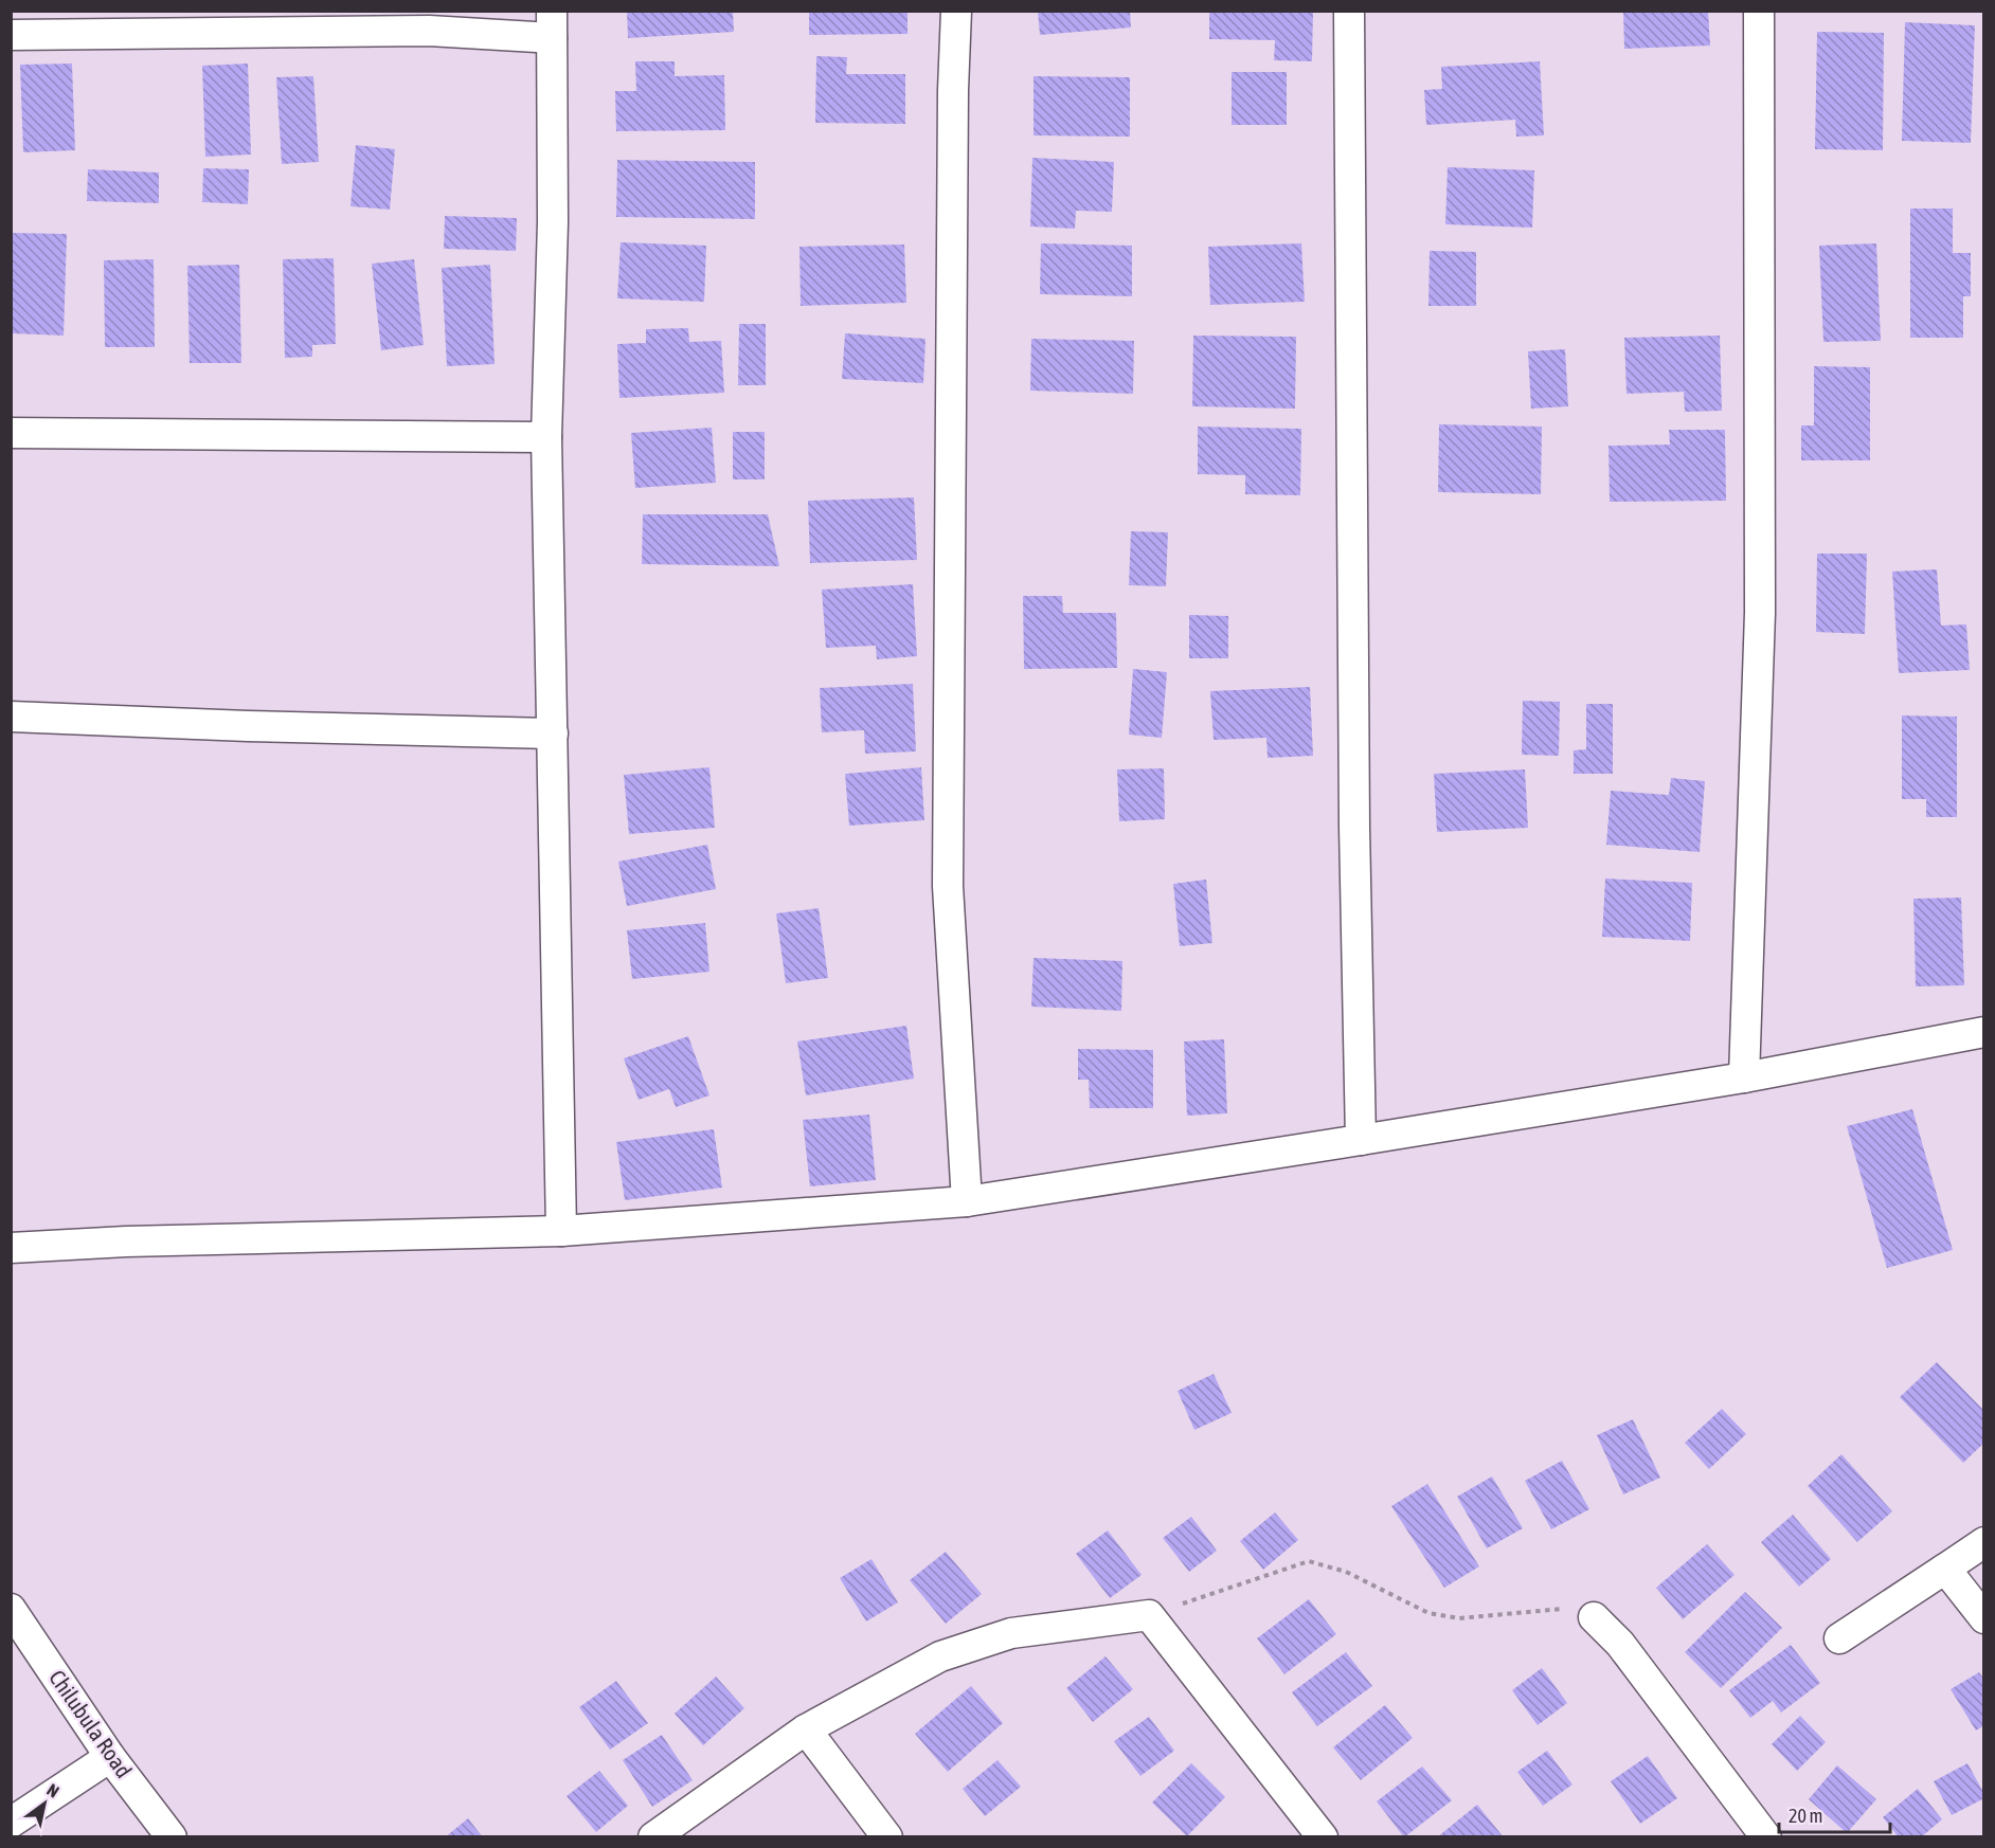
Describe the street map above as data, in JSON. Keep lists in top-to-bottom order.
{
  "streets": {
    "street": ["Chilubula Road"]
  },
  "scale_bar": "20 m",
  "north": "top right"
}
